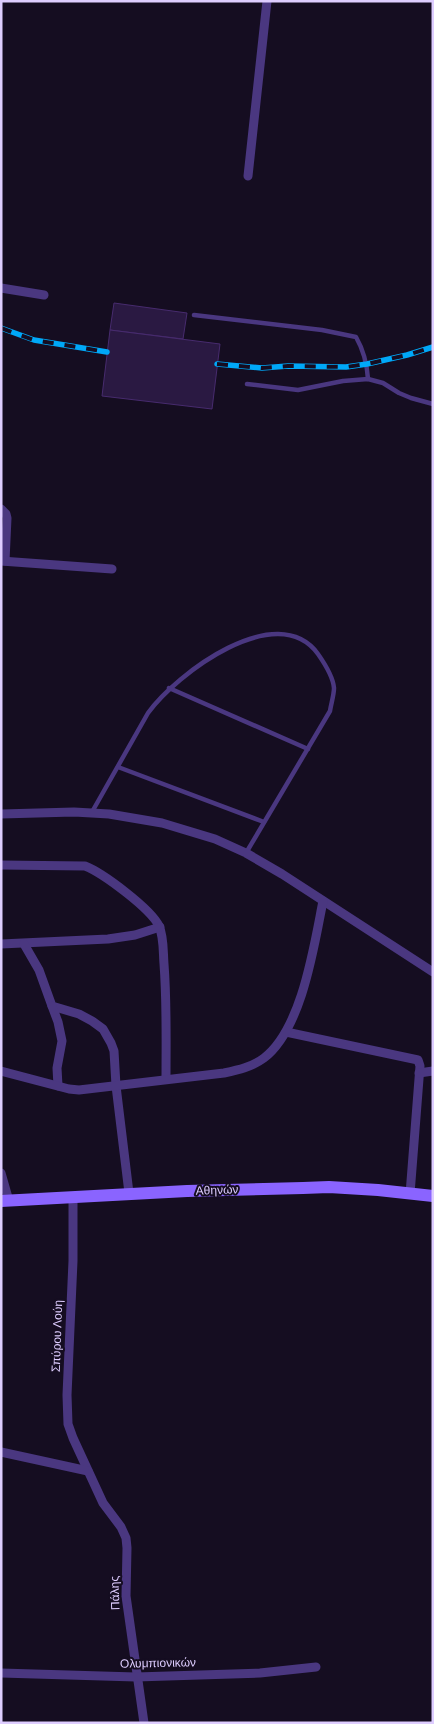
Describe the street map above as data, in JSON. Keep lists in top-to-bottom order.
{
  "streets": {
    "main road": ["Αθηνών"],
    "street": ["Σπύρου Λούη", "Πάλης", "Ολυμπιονικών"]
  },
  "crossings": [
    ["Αθηνών", "Σπύρου Λούη"],
    ["Σπύρου Λούη", "Πάλης"],
    ["Πάλης", "Ολυμπιονικών"]
  ]
}
